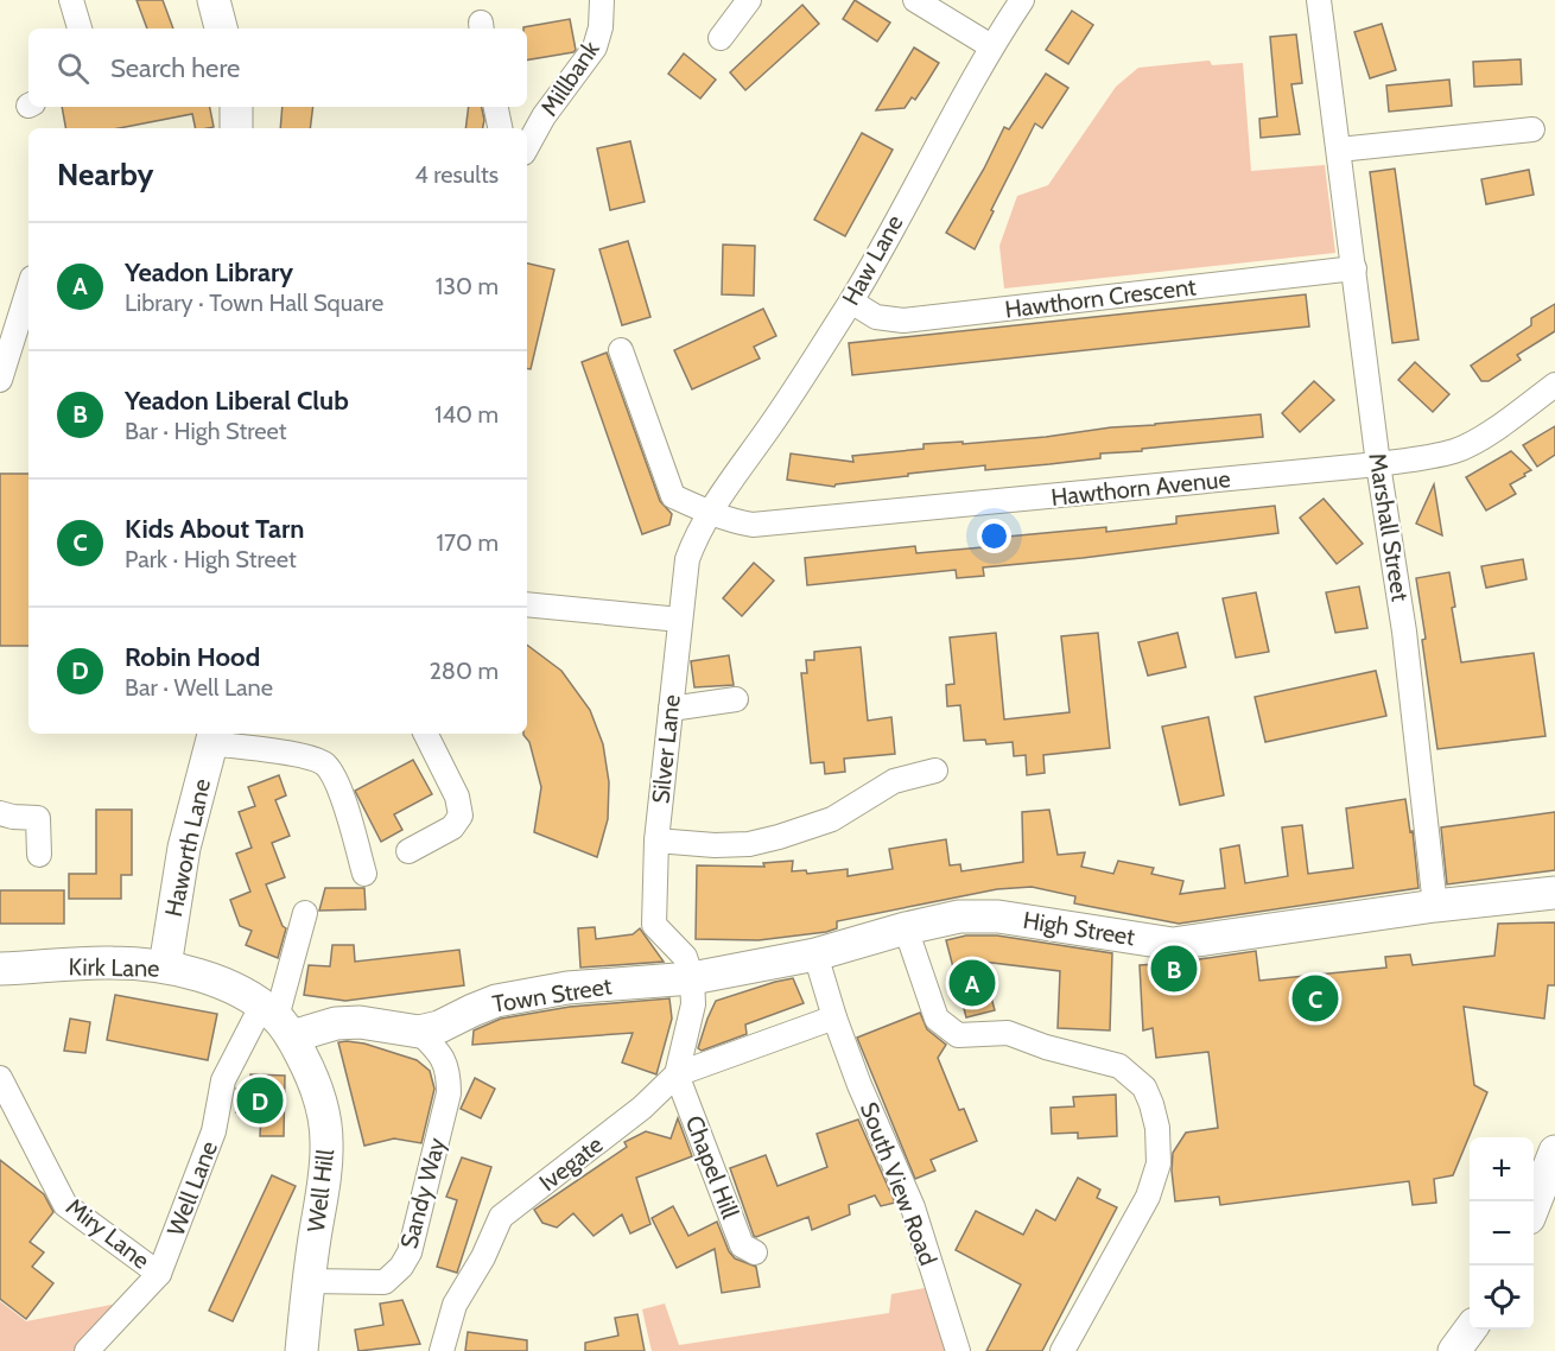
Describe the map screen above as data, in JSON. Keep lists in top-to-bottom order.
{
  "streets": {
    "street": [
      "Millbank",
      "Haw Lane",
      "Hawthorn Crescent",
      "Hawthorn Avenue",
      "Marshall Street",
      "Silver Lane",
      "Haworth Lane",
      "High Street",
      "Kirk Lane",
      "Town Street",
      "Ivegate",
      "Chapel Hill",
      "South View Road",
      "Well Lane",
      "Well Hill",
      "Sandy Way",
      "Miry Lane"
    ]
  },
  "crossings": [
    ["Haw Lane", "Hawthorn Crescent"],
    ["Haw Lane", "Hawthorn Avenue"],
    ["Haw Lane", "Silver Lane"],
    ["Hawthorn Crescent", "Marshall Street"],
    ["Hawthorn Avenue", "Marshall Street"],
    ["Hawthorn Avenue", "Silver Lane"],
    ["Marshall Street", "High Street"],
    ["Silver Lane", "High Street"],
    ["Silver Lane", "Town Street"],
    ["Haworth Lane", "Kirk Lane"],
    ["High Street", "Town Street"],
    ["High Street", "South View Road"],
    ["Kirk Lane", "Town Street"],
    ["Kirk Lane", "Well Lane"],
    ["Kirk Lane", "Well Hill"],
    ["Town Street", "Well Lane"],
    ["Town Street", "Well Hill"],
    ["Town Street", "Sandy Way"],
    ["Ivegate", "Chapel Hill"],
    ["Well Lane", "Well Hill"],
    ["Well Lane", "Miry Lane"],
    ["Well Hill", "Sandy Way"]
  ],
  "page": {
    "search": "Search here",
    "heading": ["Nearby", "4 results"],
    "list": [
      {
        "mark": "A",
        "name": "Yeadon Library",
        "note": "Library · Town Hall Square",
        "value": "130 m"
      },
      {
        "mark": "B",
        "name": "Yeadon Liberal Club",
        "note": "Bar · High Street",
        "value": "140 m"
      },
      {
        "mark": "C",
        "name": "Kids About Tarn",
        "note": "Park · High Street",
        "value": "170 m"
      },
      {
        "mark": "D",
        "name": "Robin Hood",
        "note": "Bar · Well Lane",
        "value": "280 m"
      }
    ],
    "pins": [
      "B",
      "A",
      "C",
      "D"
    ],
    "map_buttons": ["+", "−"]
  }
}
